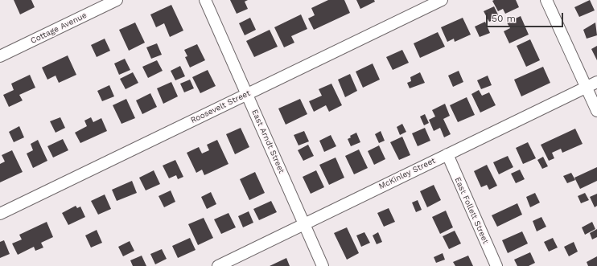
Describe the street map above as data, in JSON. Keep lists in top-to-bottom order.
{
  "streets": {
    "street": [
      "Cottage Avenue",
      "Roosevelt Street",
      "East Arndt Street",
      "McKinley Street",
      "East Follett Street"
    ]
  },
  "crossings": [
    ["Roosevelt Street", "East Arndt Street"],
    ["East Arndt Street", "McKinley Street"],
    ["McKinley Street", "East Follett Street"]
  ],
  "scale_bar": "50 m"
}
